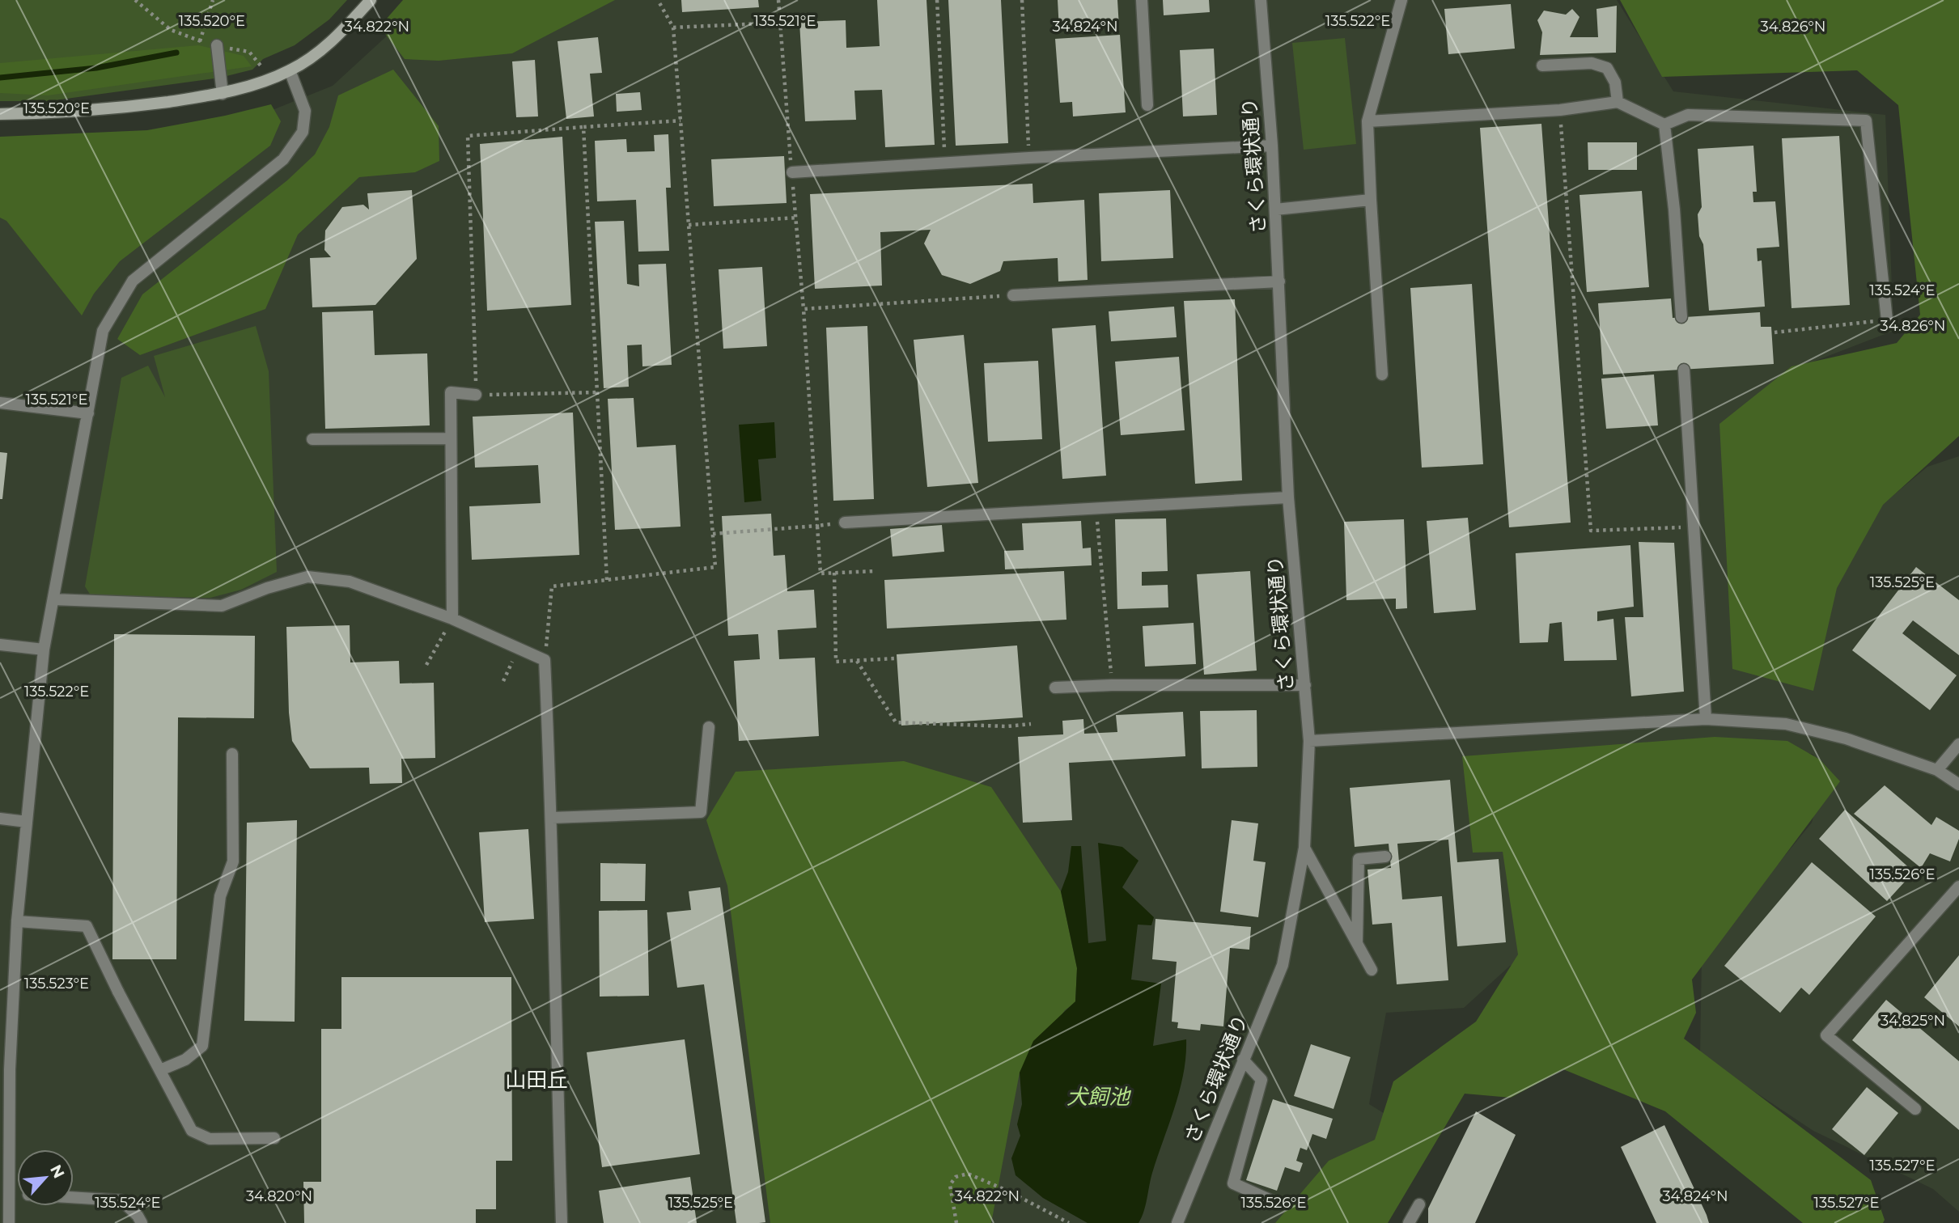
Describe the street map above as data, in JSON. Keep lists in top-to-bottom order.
{
  "streets": {
    "street": ["さくら環状通り"]
  },
  "districts": ["山田丘"],
  "water": ["犬飼池"],
  "north": "top right",
  "coordinates": [
    "135.520°E",
    "135.522°E",
    "135.521°E",
    "34.822°N",
    "34.824°N",
    "34.826°N",
    "135.524°E",
    "135.525°E",
    "135.526°E",
    "135.523°E",
    "34.825°N",
    "135.527°E",
    "34.820°N"
  ]
}
